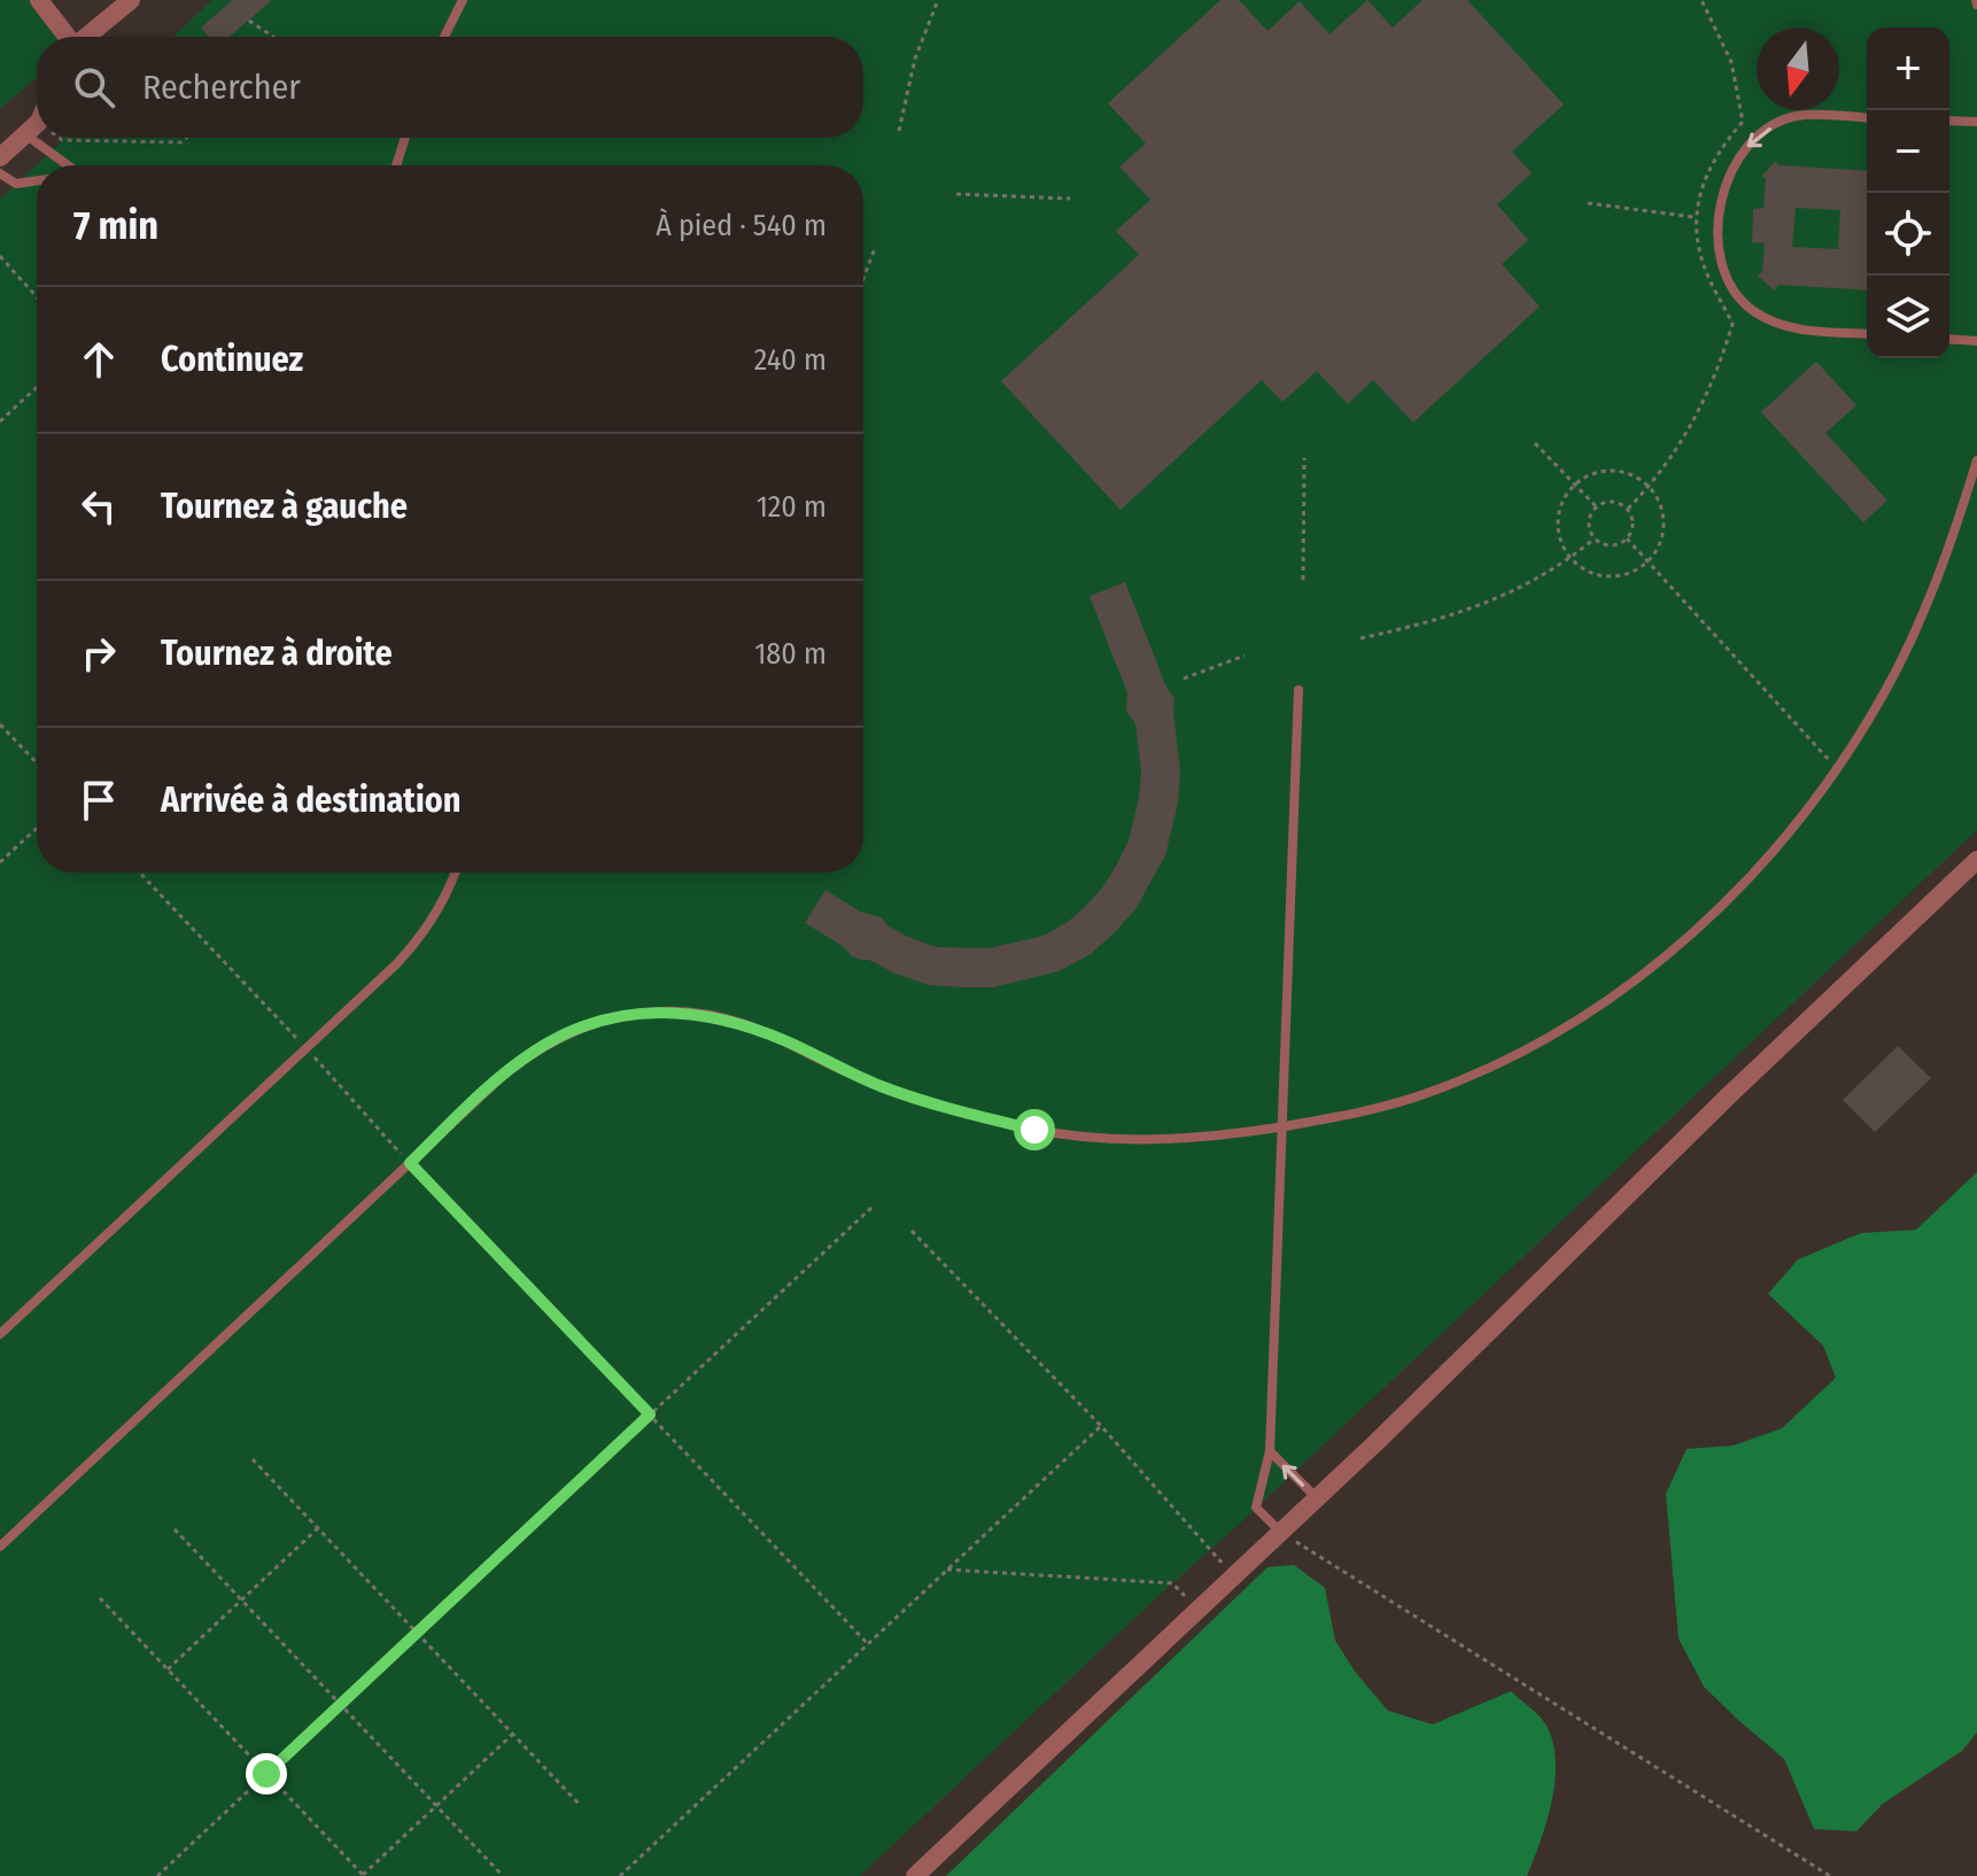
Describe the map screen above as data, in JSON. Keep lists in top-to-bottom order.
{
  "north": "bottom",
  "page": {
    "map_buttons": ["+", "−"],
    "search": "Rechercher",
    "heading": ["7 min", "À pied · 540 m"],
    "list": [
      ["Continuez", "240 m"],
      ["Tournez à gauche", "120 m"],
      ["Tournez à droite", "180 m"],
      "Arrivée à destination"
    ]
  }
}
